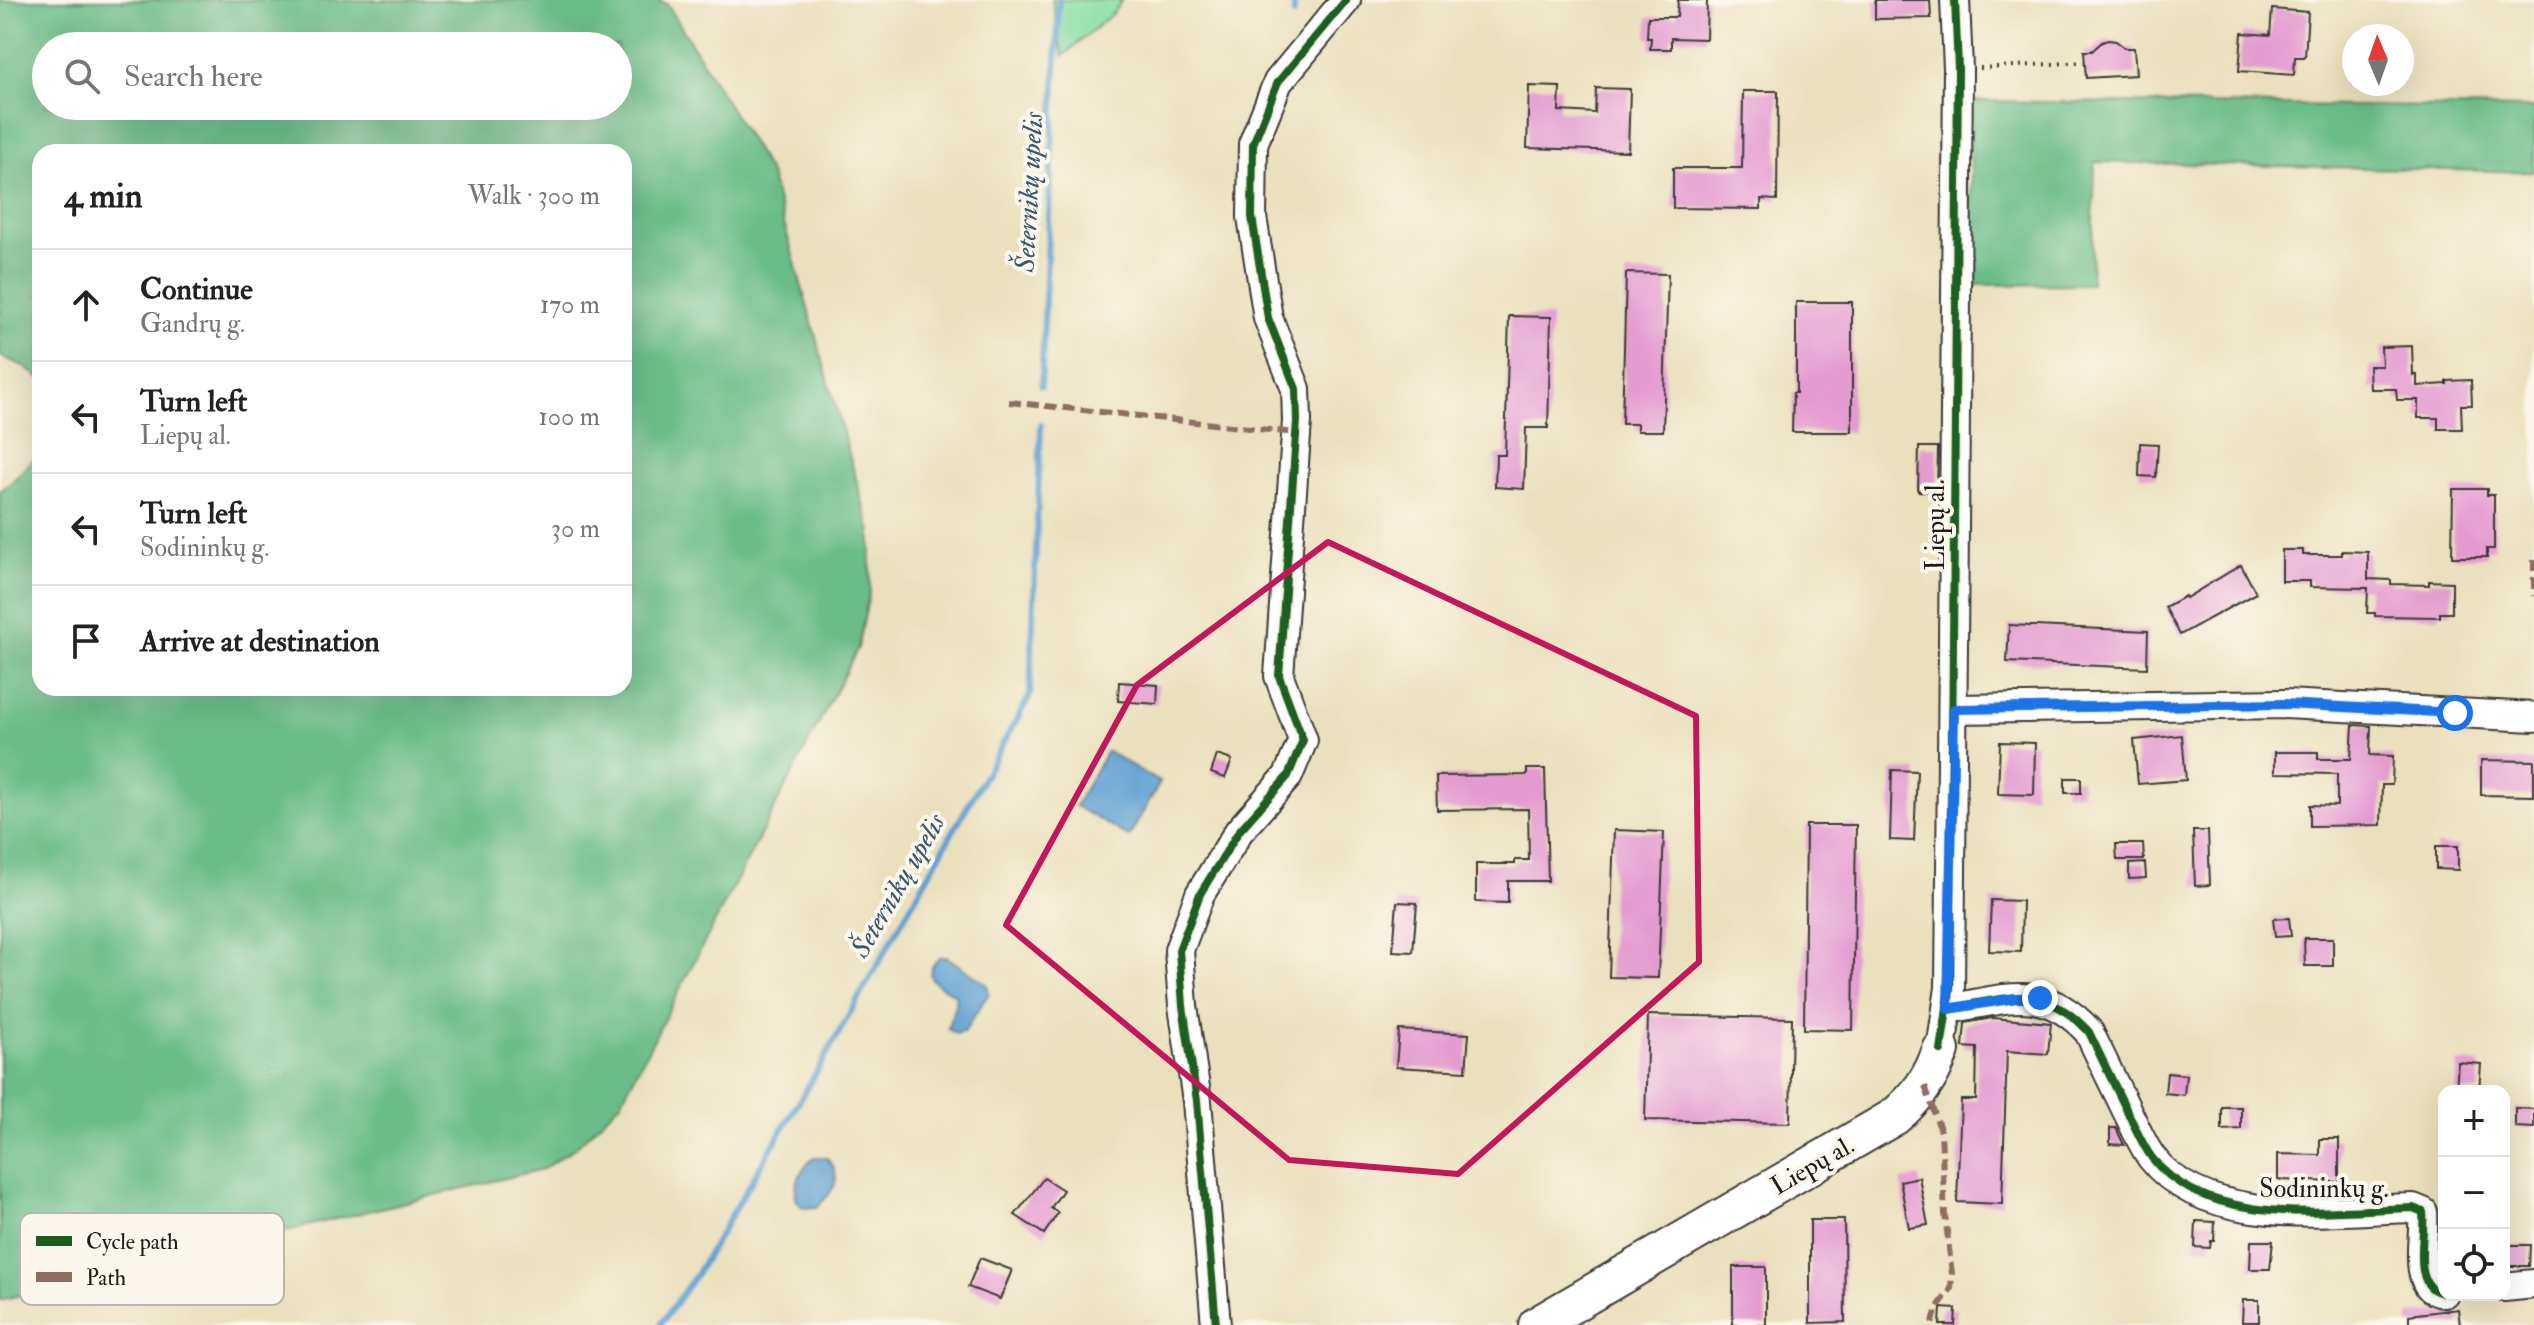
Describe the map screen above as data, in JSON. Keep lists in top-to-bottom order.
{
  "streets": {
    "main road": ["Liepų al."],
    "street": ["Sodininkų g."]
  },
  "crossings": [
    ["Liepų al.", "Sodininkų g."]
  ],
  "water": ["Šeternikų upelis"],
  "legend": ["Cycle path", "Path"],
  "north": "top",
  "page": {
    "search": "Search here",
    "heading": ["4 min", "Walk · 300 m"],
    "list": [
      ["Continue", "Gandrų g.", "170 m"],
      ["Turn left", "Liepų al.", "100 m"],
      ["Turn left", "Sodininkų g.", "30 m"],
      "Arrive at destination"
    ],
    "map_buttons": ["+", "−"]
  }
}
